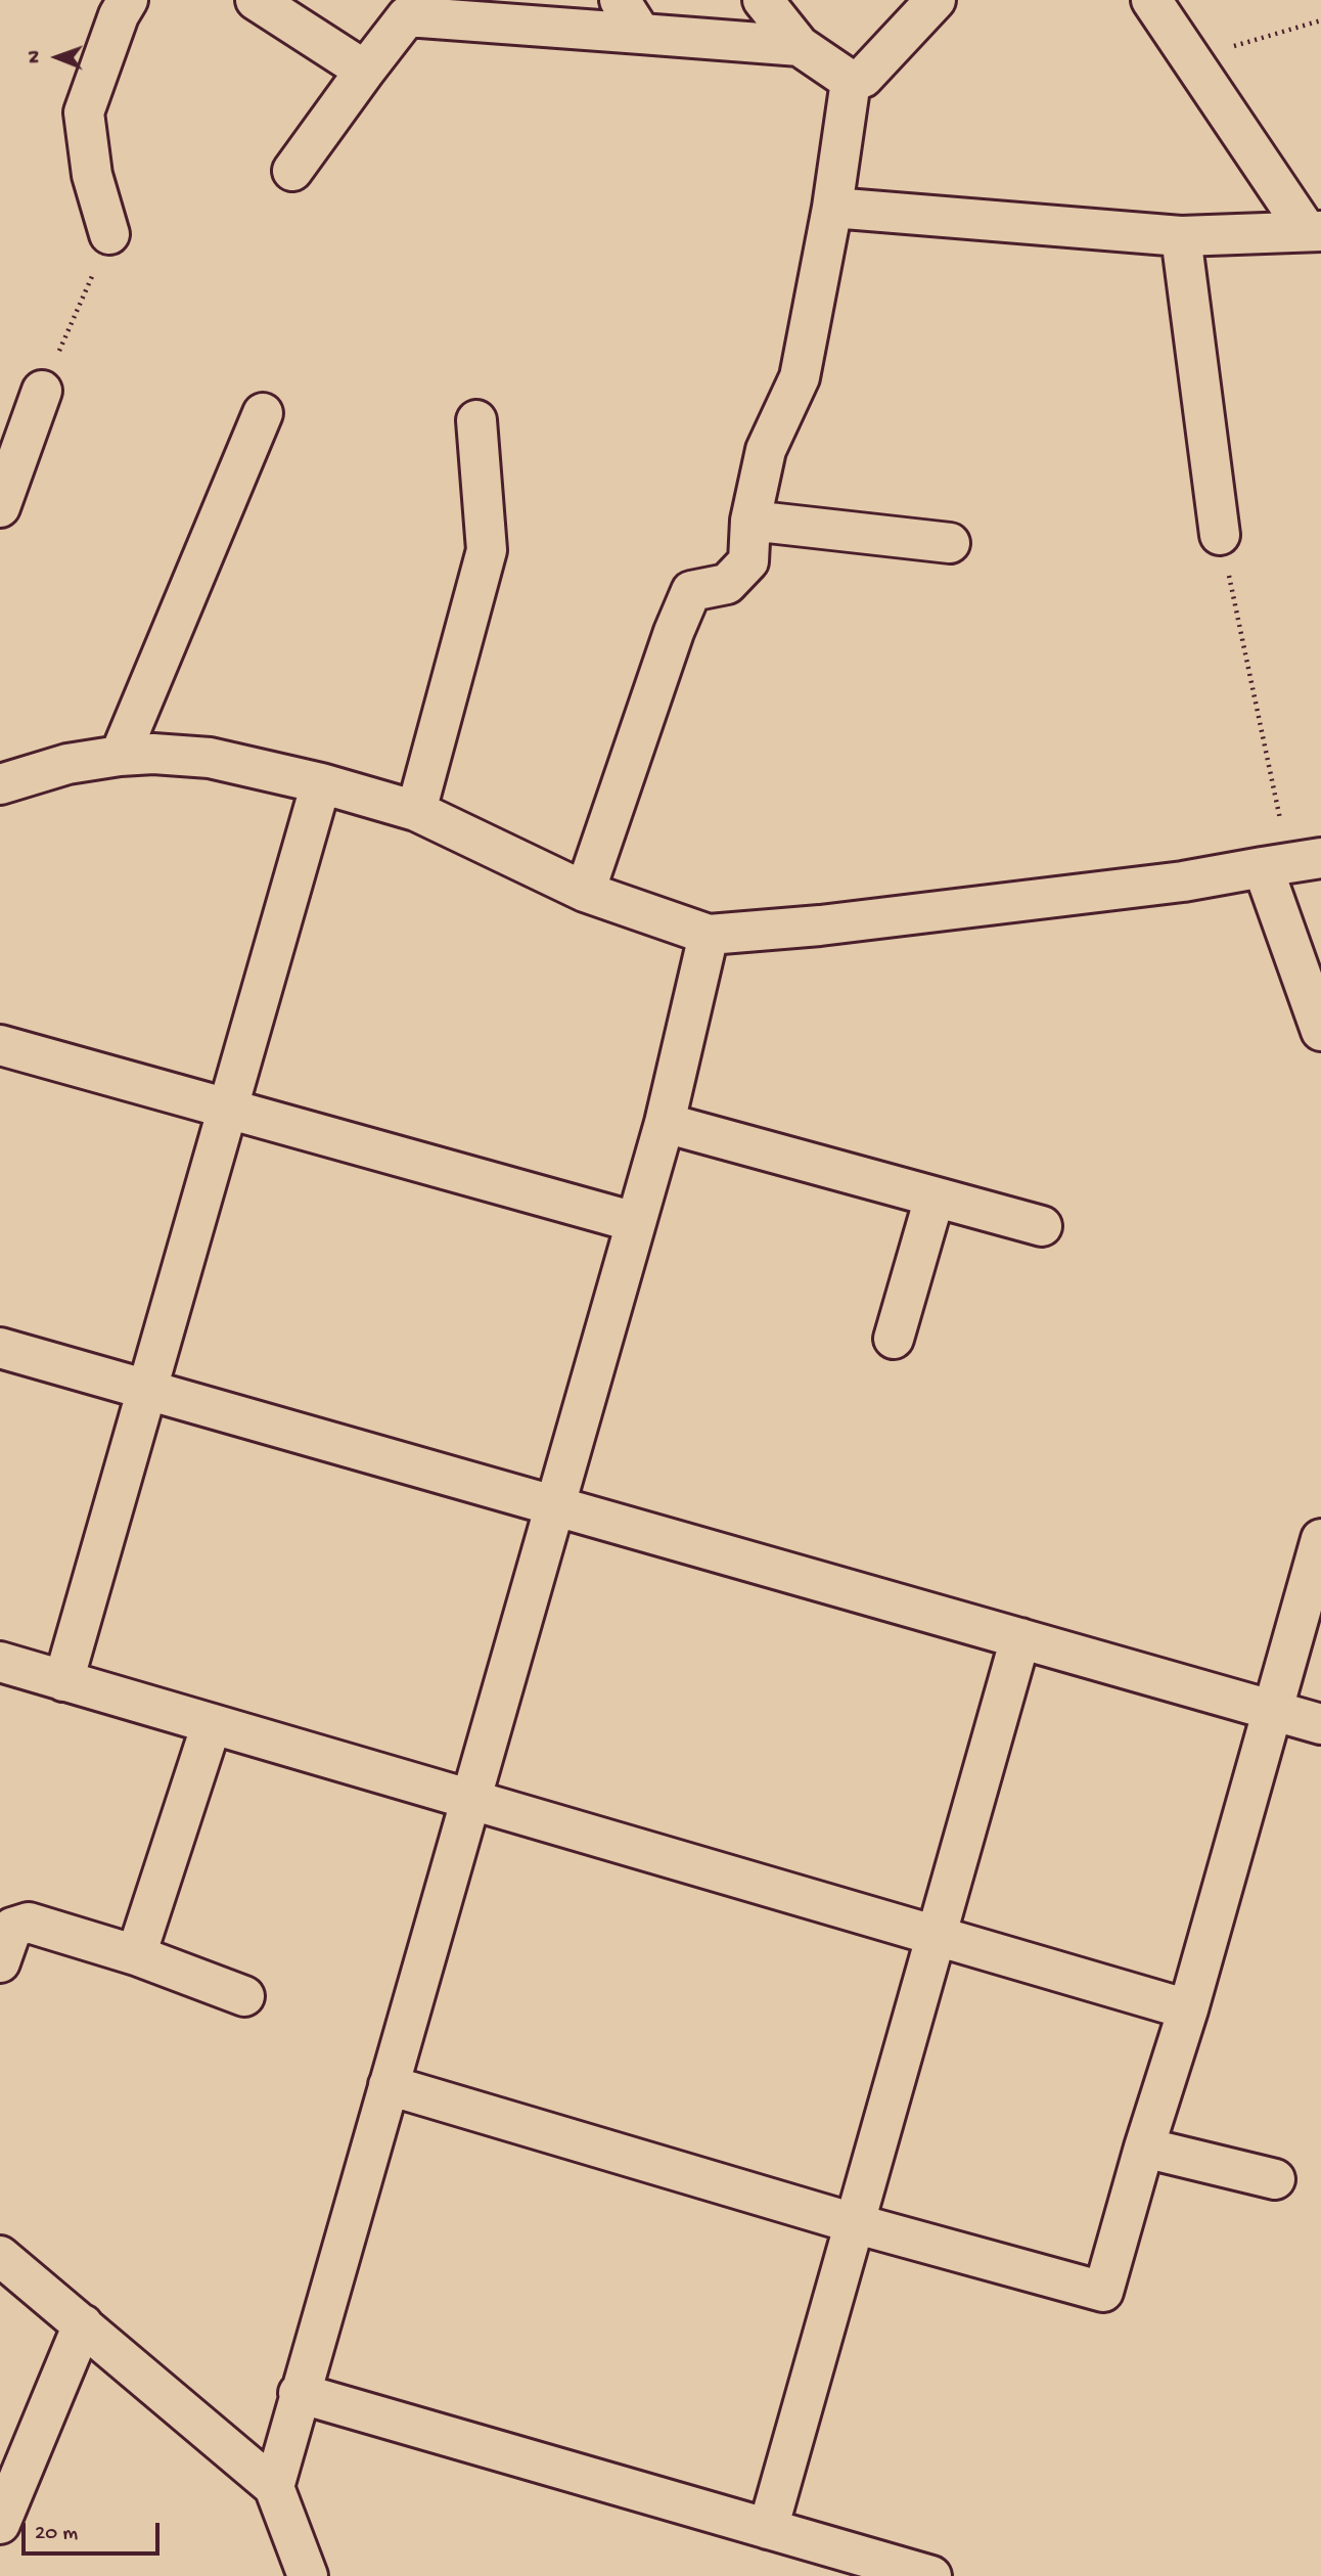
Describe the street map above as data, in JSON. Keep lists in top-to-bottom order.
{
  "scale_bar": "20 m",
  "north": "left"
}
